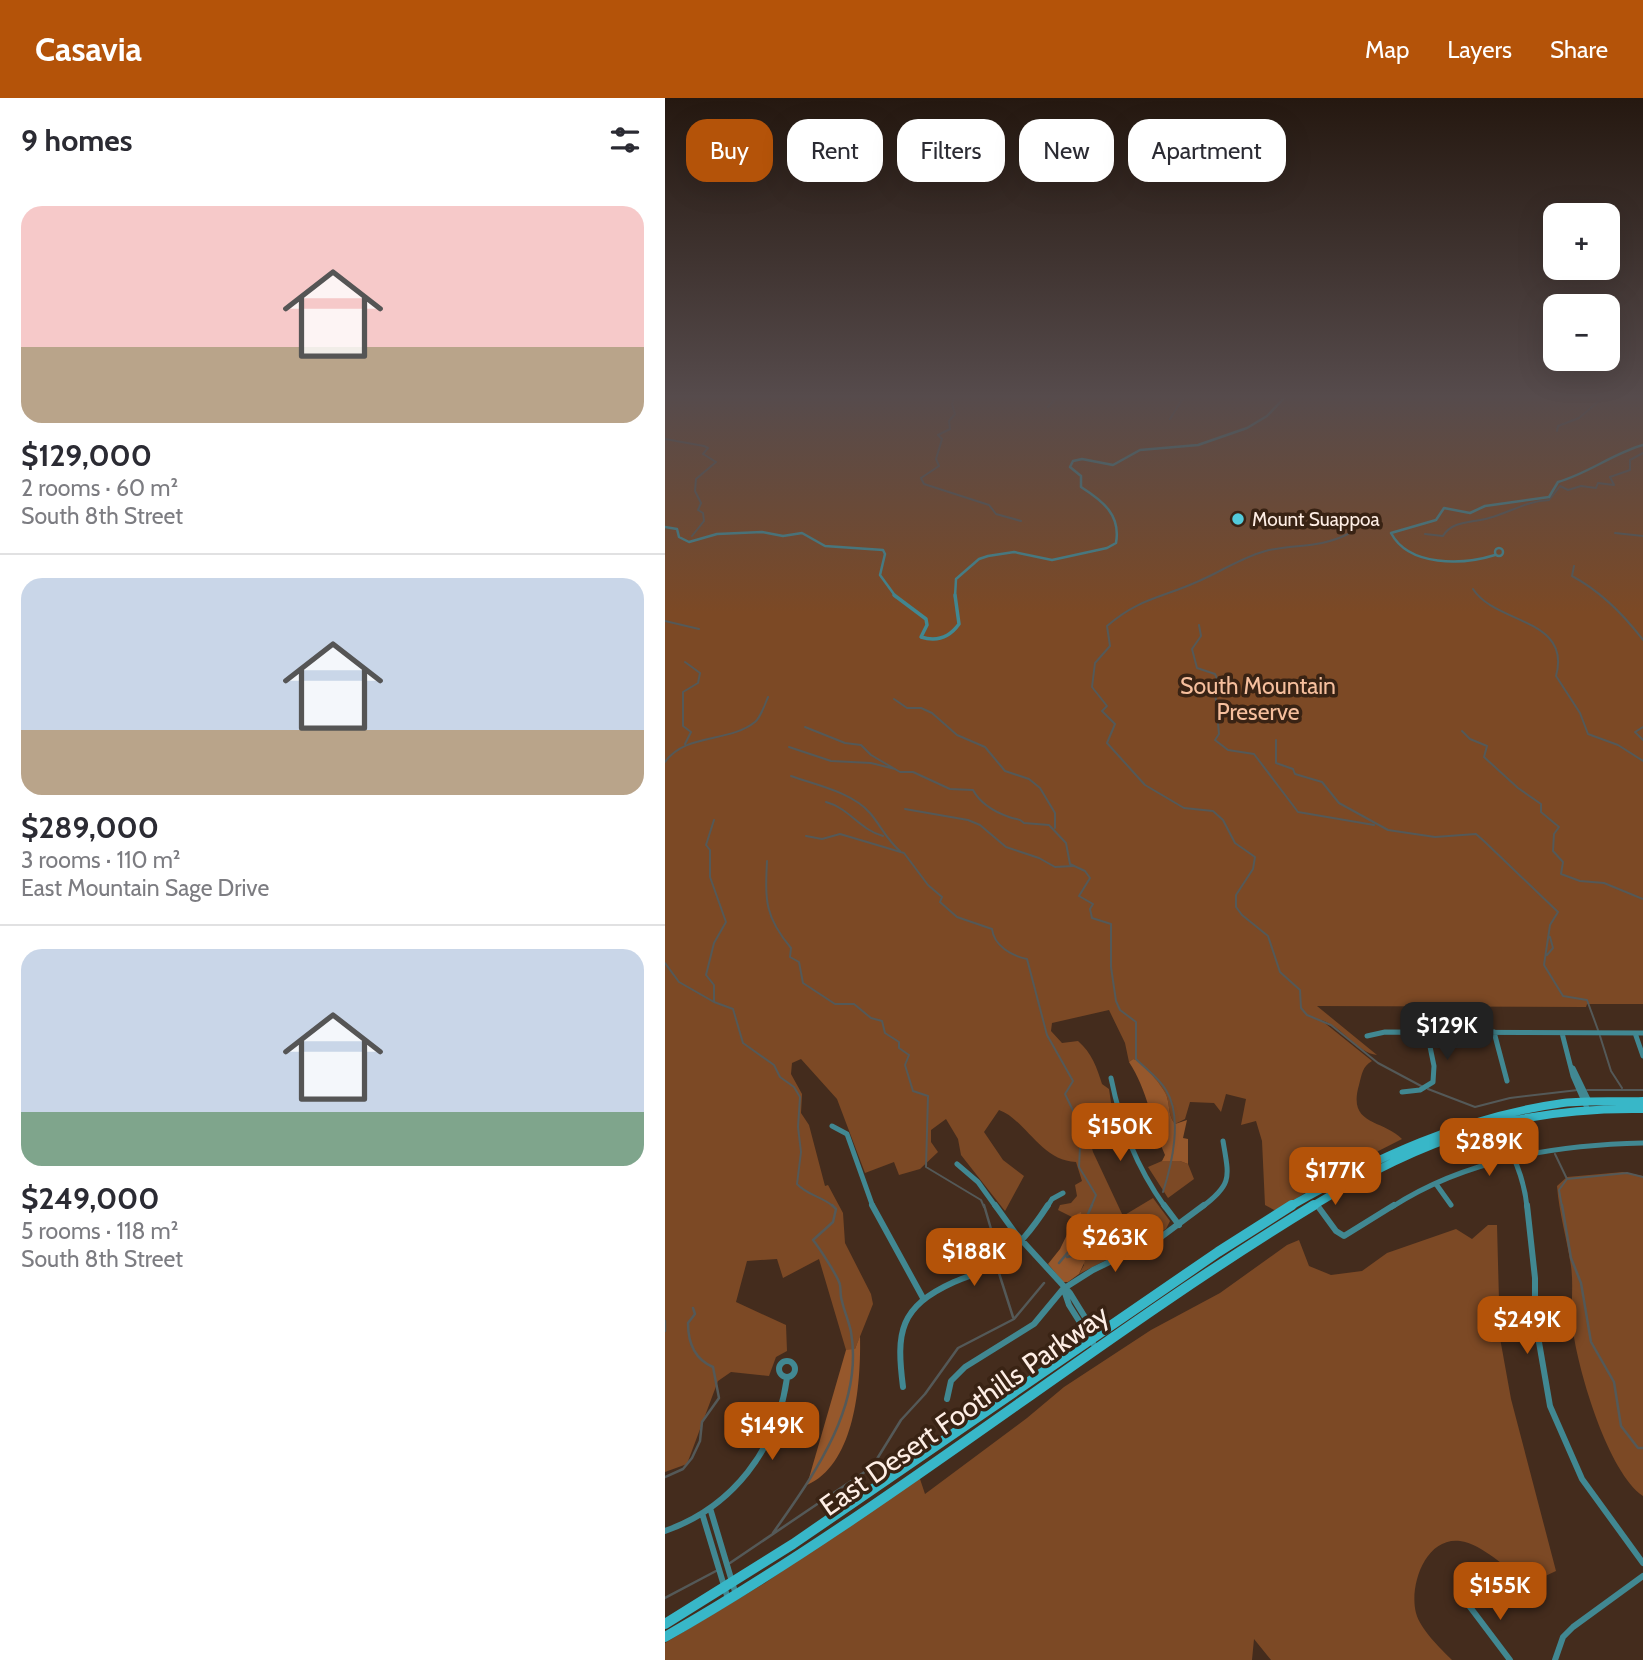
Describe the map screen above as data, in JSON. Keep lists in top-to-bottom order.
{
  "streets": {
    "street": ["East Desert Foothills Parkway"]
  },
  "parks": ["South Mountain Preserve"],
  "places": ["Mount Suappoa"],
  "page": {
    "header": "Casavia",
    "nav": ["Map", "Layers", "Share"],
    "heading": "9 homes",
    "chip": [
      "Buy",
      "Rent",
      "Filters",
      "New",
      "Apartment"
    ],
    "list": [
      {
        "name": "$129,000",
        "note": "2 rooms · 60 m² · South 8th Street"
      },
      {
        "name": "$289,000",
        "note": "3 rooms · 110 m² · East Mountain Sage Drive"
      },
      {
        "name": "$249,000",
        "note": "5 rooms · 118 m² · South 8th Street"
      }
    ],
    "map_buttons": ["+", "−"],
    "price": [
      "$129K",
      "$150K",
      "$289K",
      "$177K",
      "$263K",
      "$188K",
      "$249K",
      "$149K",
      "$155K"
    ]
  }
}
